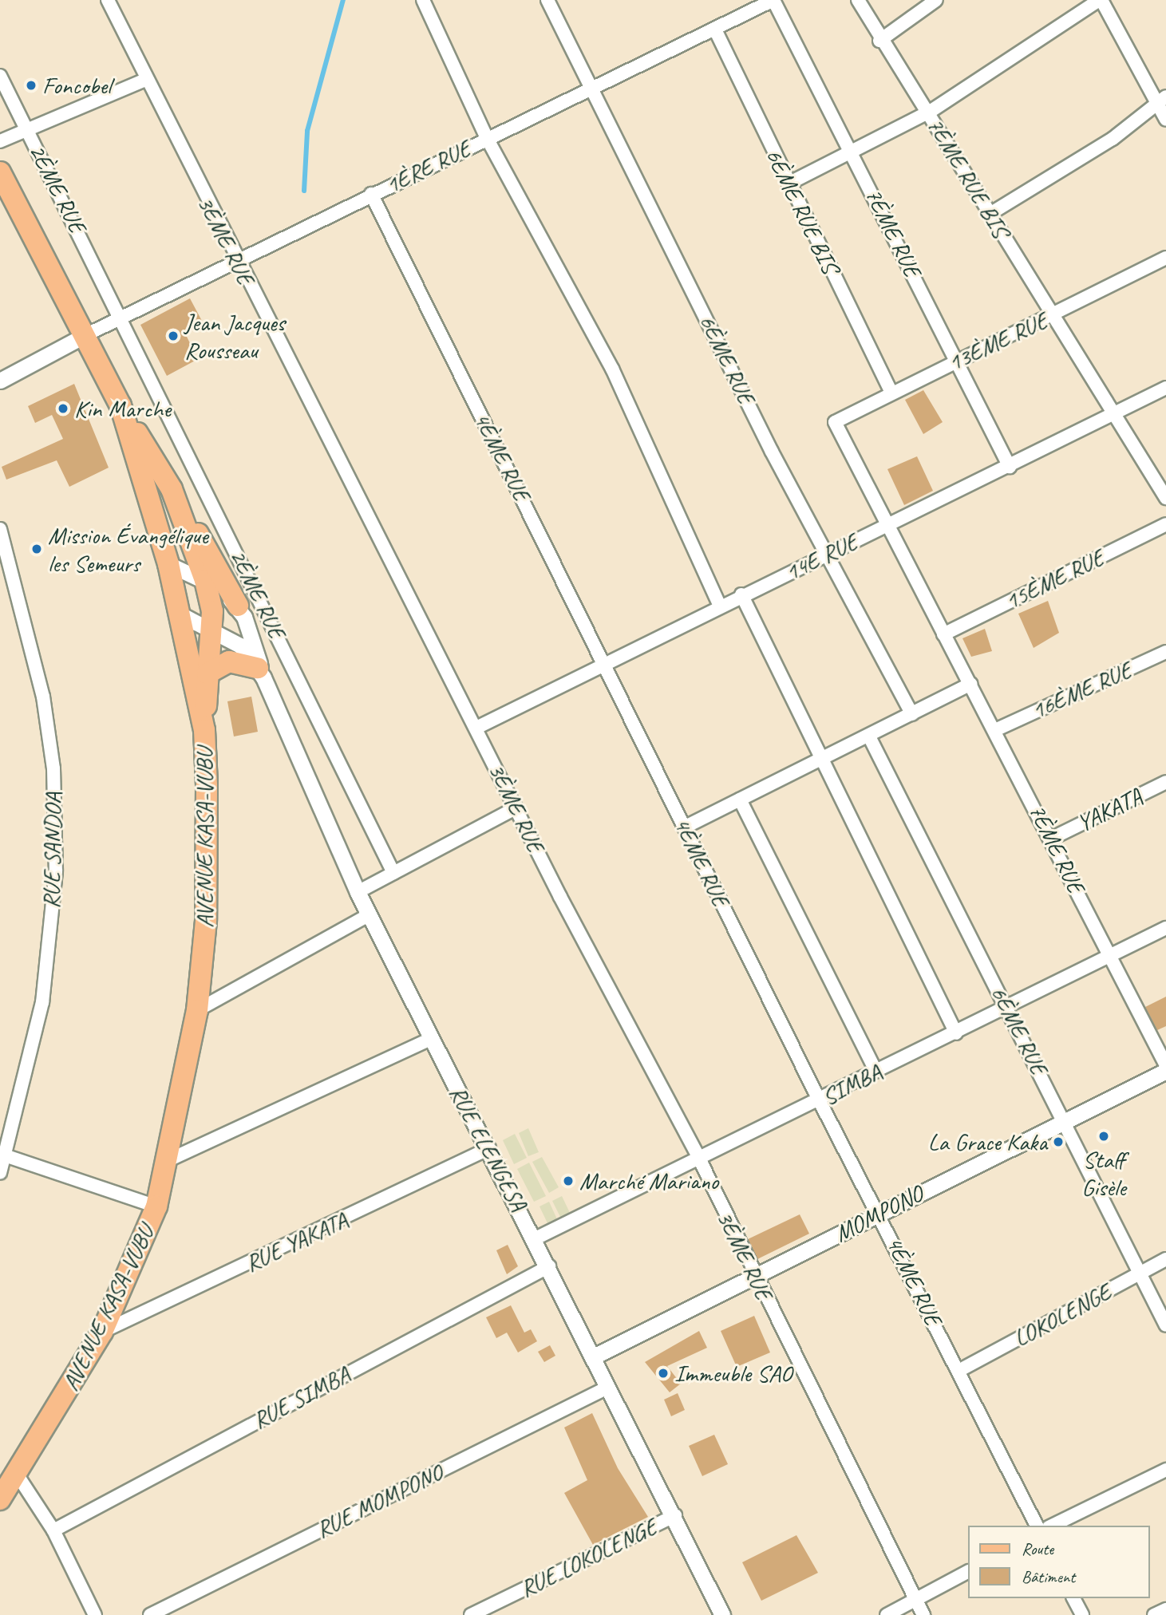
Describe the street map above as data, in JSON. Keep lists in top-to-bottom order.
{
  "streets": {
    "main road": ["AVENUE KASA-VUBU"],
    "street": [
      "1ÈRE RUE",
      "7ÈME RUE BIS",
      "2ÈME RUE",
      "6ÈME RUE BIS",
      "7ÈME RUE",
      "3ÈME RUE",
      "13ÈME RUE",
      "6ÈME RUE",
      "4ÈME RUE",
      "14E RUE",
      "15ÈME RUE",
      "16ÈME RUE",
      "YAKATA",
      "RUE SANDOA",
      "SIMBA",
      "RUE ELENGESA",
      "MOMPONO",
      "RUE YAKATA",
      "LOKOLENGE",
      "RUE SIMBA",
      "RUE MOMPONO",
      "RUE LOKOLENGE"
    ]
  },
  "crossings": [
    ["1ÈRE RUE", "2ÈME RUE"],
    ["1ÈRE RUE", "6ÈME RUE BIS"],
    ["1ÈRE RUE", "7ÈME RUE"],
    ["1ÈRE RUE", "3ÈME RUE"],
    ["1ÈRE RUE", "6ÈME RUE"],
    ["1ÈRE RUE", "4ÈME RUE"],
    ["1ÈRE RUE", "AVENUE KASA-VUBU"],
    ["7ÈME RUE BIS", "13ÈME RUE"],
    ["7ÈME RUE BIS", "14E RUE"],
    ["6ÈME RUE BIS", "13ÈME RUE"],
    ["7ÈME RUE", "13ÈME RUE"],
    ["7ÈME RUE", "14E RUE"],
    ["7ÈME RUE", "15ÈME RUE"],
    ["7ÈME RUE", "16ÈME RUE"],
    ["7ÈME RUE", "YAKATA"],
    ["7ÈME RUE", "SIMBA"],
    ["3ÈME RUE", "14E RUE"],
    ["3ÈME RUE", "SIMBA"],
    ["3ÈME RUE", "MOMPONO"],
    ["6ÈME RUE", "14E RUE"],
    ["6ÈME RUE", "SIMBA"],
    ["6ÈME RUE", "MOMPONO"],
    ["6ÈME RUE", "LOKOLENGE"],
    ["4ÈME RUE", "14E RUE"],
    ["4ÈME RUE", "SIMBA"],
    ["4ÈME RUE", "MOMPONO"],
    ["4ÈME RUE", "LOKOLENGE"],
    ["AVENUE KASA-VUBU", "RUE YAKATA"],
    ["SIMBA", "RUE ELENGESA"],
    ["RUE ELENGESA", "MOMPONO"],
    ["RUE ELENGESA", "RUE YAKATA"],
    ["RUE ELENGESA", "RUE SIMBA"],
    ["RUE ELENGESA", "RUE MOMPONO"],
    ["RUE ELENGESA", "RUE LOKOLENGE"]
  ],
  "places": [
    "Foncobel",
    "Jean Jacques Rousseau",
    "Kin Marche",
    "Mission Évangélique les Semeurs",
    "Staff Gisèle",
    "La Grace Kaka",
    "Marché Mariano",
    "Immeuble SAO"
  ],
  "legend": ["Route", "Bâtiment"]
}
